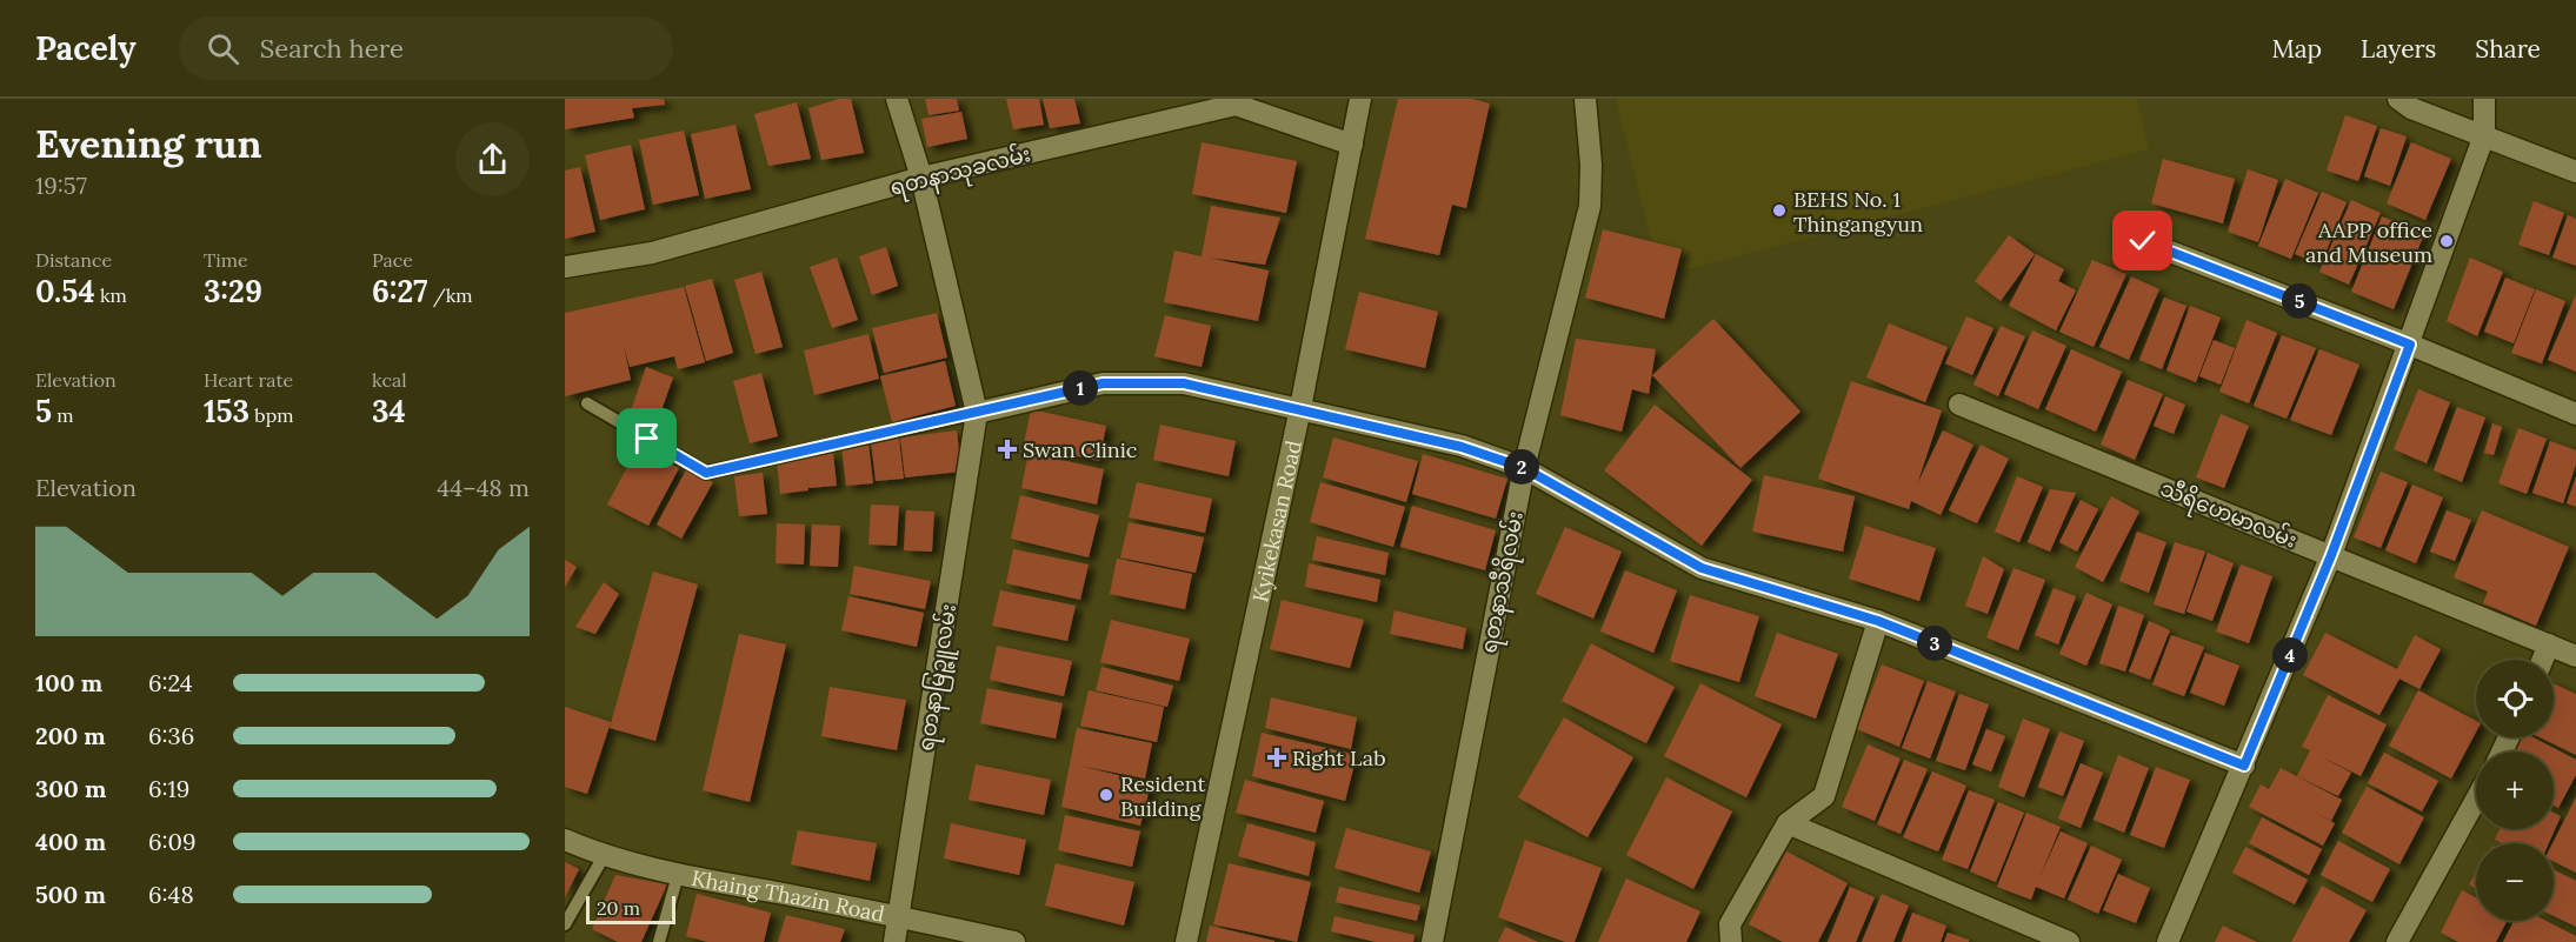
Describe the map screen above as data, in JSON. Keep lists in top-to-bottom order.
{
  "streets": {
    "street": [
      "ရတနာသုခလမ်း",
      "သီရိဟေမာလမ်း",
      "Kyikekasan Road",
      "ရတနာသီရိလမ်း",
      "ရတနာမြဉ္ဇူလမ်း",
      "Khaing Thazin Road"
    ]
  },
  "crossings": [
    ["ရတနာသုခလမ်း", "Kyikekasan Road"],
    ["ရတနာသုခလမ်း", "ရတနာမြဉ္ဇူလမ်း"],
    ["ရတနာမြဉ္ဇူလမ်း", "Khaing Thazin Road"]
  ],
  "places": {
    "other": ["BEHS No. 1 Thingangyun", "AAPP office and Museum", "Resident Building"],
    "health": ["Swan Clinic", "Right Lab"]
  },
  "scale_bar": "20 m",
  "page": {
    "header": "Pacely",
    "search": "Search here",
    "nav": ["Map", "Layers", "Share"],
    "heading": ["Evening run", "19:57"],
    "stats": [
      ["Distance", "0.54 km"],
      ["Time", "3:29"],
      ["Pace", "6:27 /km"],
      ["Elevation", "5 m"],
      ["Heart rate", "153 bpm"],
      ["kcal", "34"]
    ],
    "pins": [
      "5",
      "1",
      "2",
      "3",
      "4"
    ],
    "chart": ["Elevation", "44–48 m"],
    "list": [
      {
        "name": "100 m",
        "note": "6:24"
      },
      {
        "name": "200 m",
        "note": "6:36"
      },
      {
        "name": "300 m",
        "note": "6:19"
      },
      {
        "name": "400 m",
        "note": "6:09"
      },
      {
        "name": "500 m",
        "note": "6:48"
      }
    ],
    "map_buttons": ["+", "−"],
    "scale": "20 m"
  }
}
